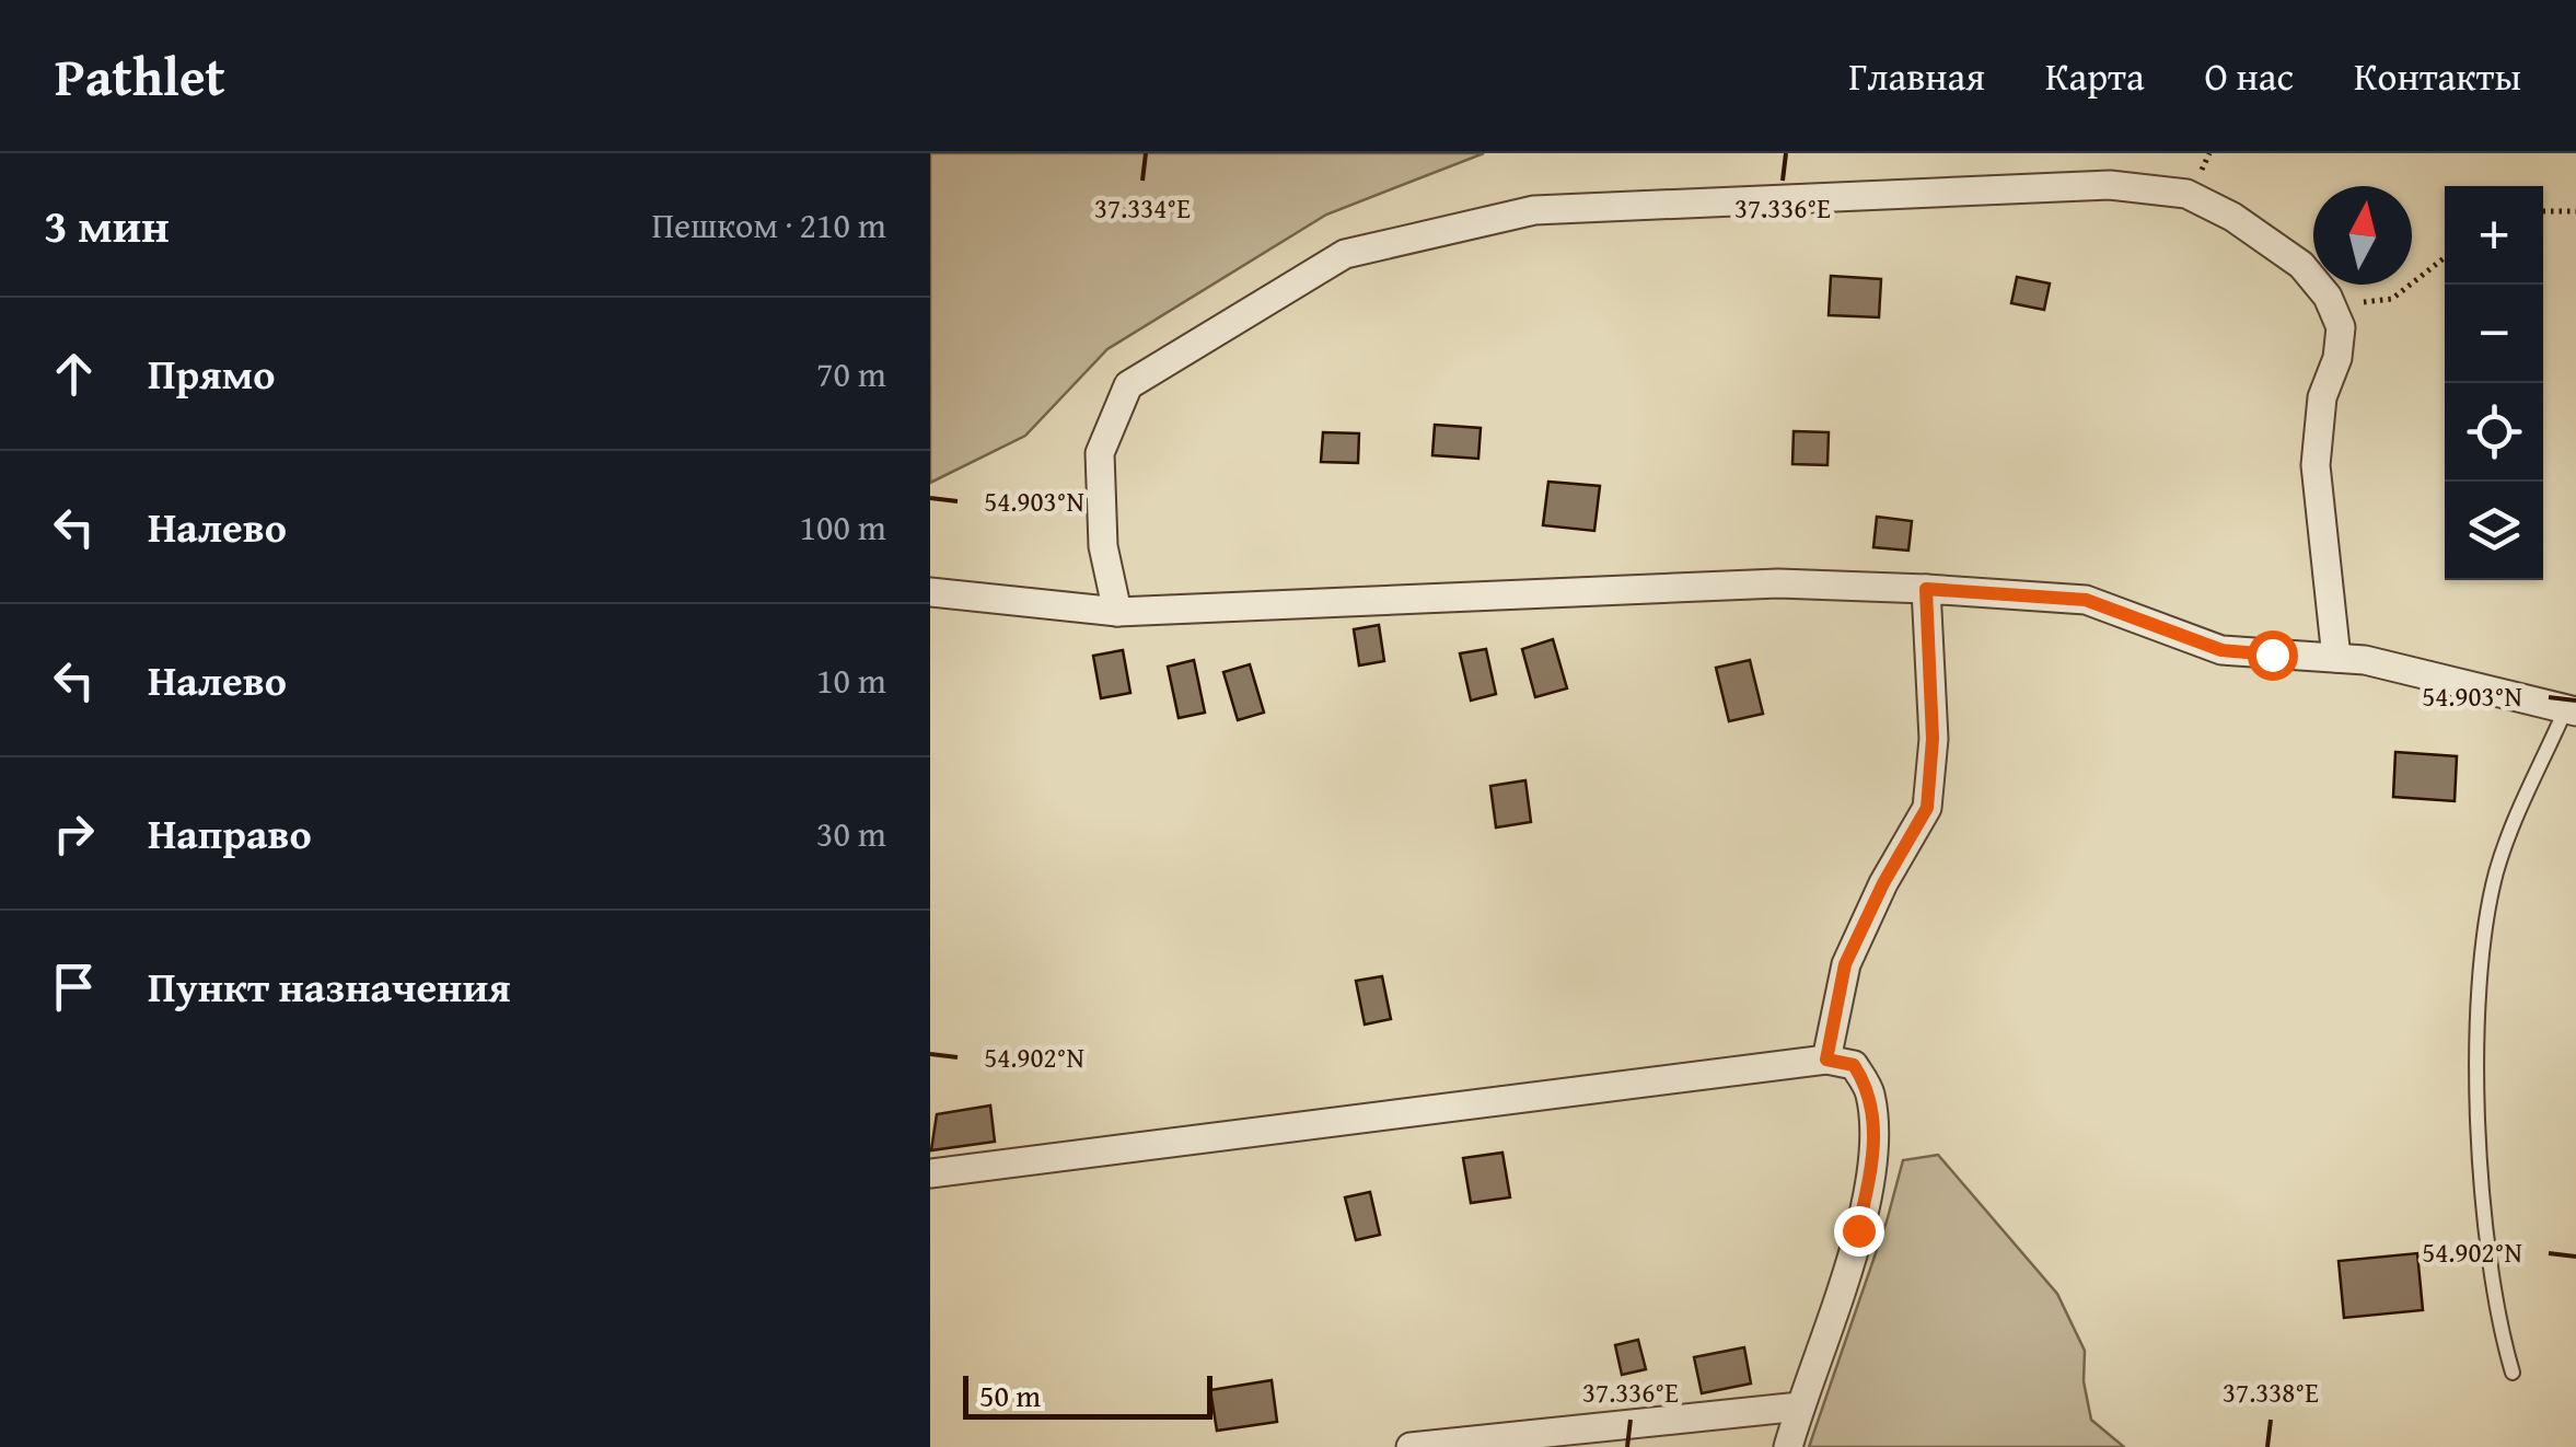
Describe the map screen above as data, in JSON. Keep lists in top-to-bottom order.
{
  "scale_bar": "50 m",
  "north": "top",
  "page": {
    "header": "Pathlet",
    "nav": [
      "Главная",
      "Карта",
      "О нас",
      "Контакты"
    ],
    "heading": ["3 мин", "Пешком · 210 m"],
    "map_buttons": ["+", "−"],
    "list": [
      ["Прямо", "70 m"],
      ["Налево", "100 m"],
      ["Налево", "10 m"],
      ["Направо", "30 m"],
      "Пункт назначения"
    ],
    "scale": "50 m"
  },
  "coordinates": [
    "37.334°E",
    "37.336°E",
    "54.903°N",
    "54.902°N",
    "37.338°E"
  ]
}
